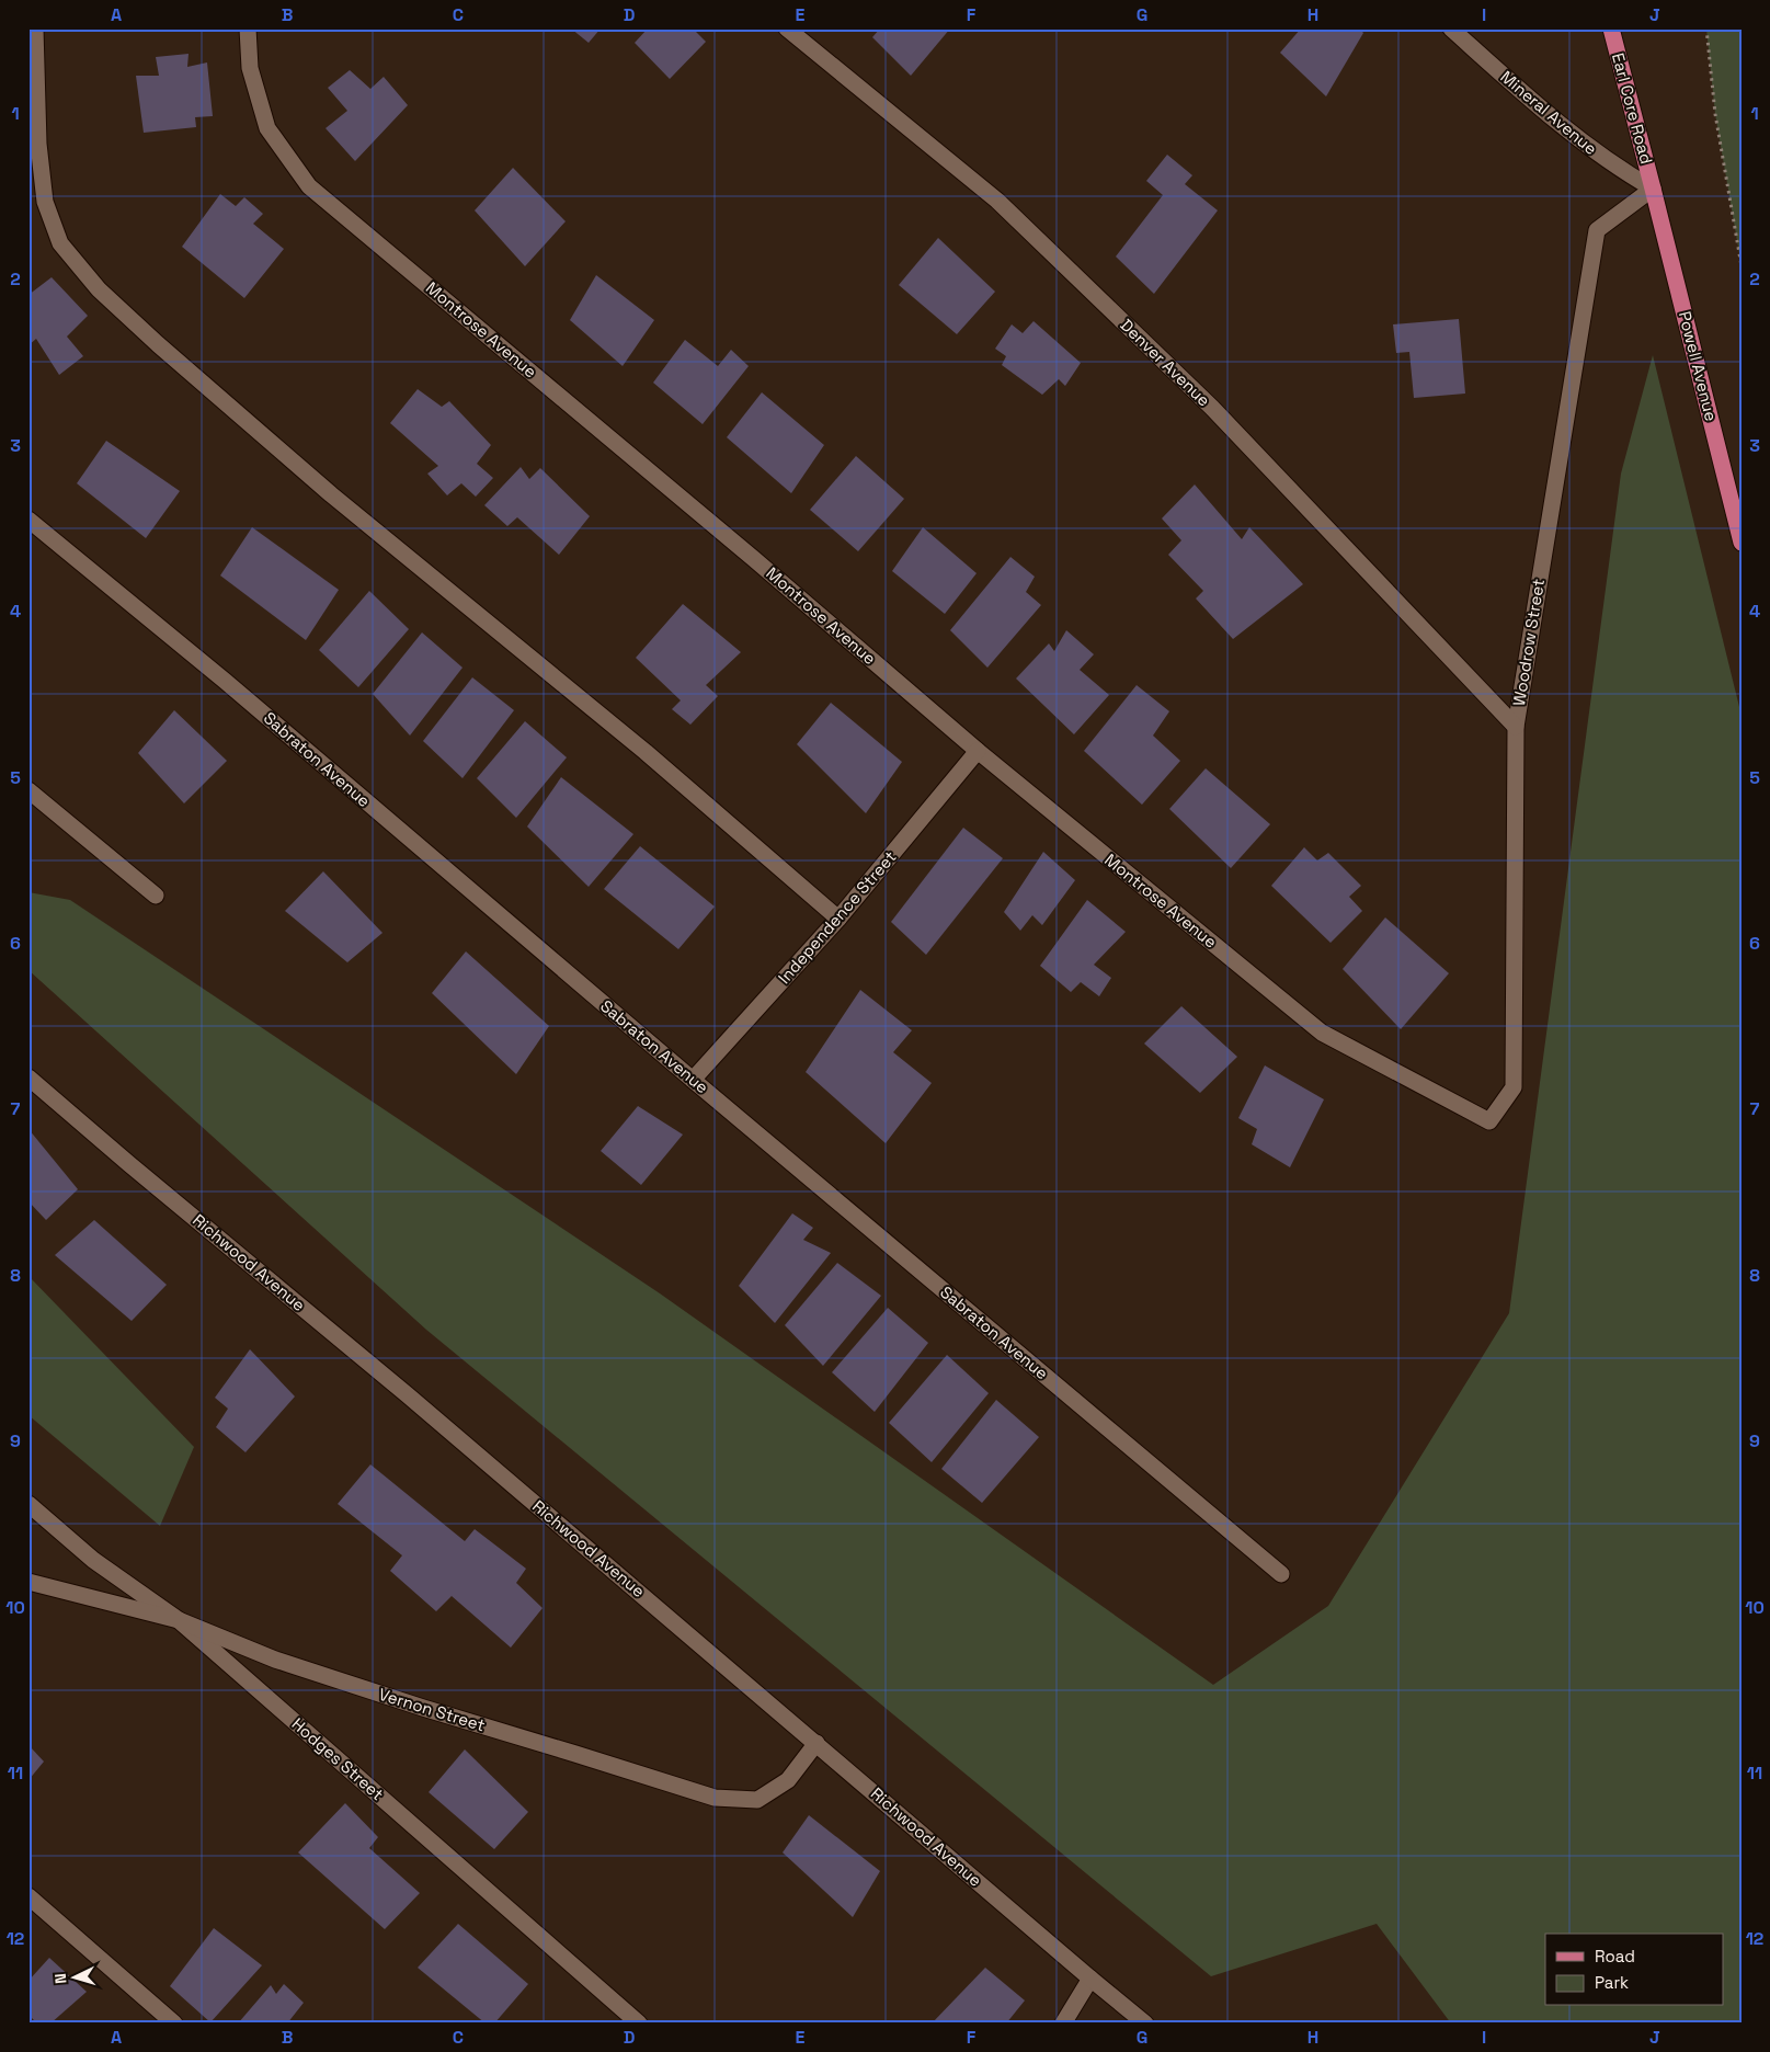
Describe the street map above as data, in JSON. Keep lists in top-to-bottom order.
{
  "streets": {
    "main road": ["Earl Core Road", "Powell Avenue"],
    "street": [
      "Mineral Avenue",
      "Montrose Avenue",
      "Denver Avenue",
      "Woodrow Street",
      "Sabraton Avenue",
      "Independence Street",
      "Richwood Avenue",
      "Vernon Street",
      "Hodges Street"
    ]
  },
  "crossings": [
    ["Earl Core Road", "Mineral Avenue"],
    ["Earl Core Road", "Powell Avenue"],
    ["Earl Core Road", "Woodrow Street"],
    ["Mineral Avenue", "Powell Avenue"],
    ["Mineral Avenue", "Woodrow Street"],
    ["Montrose Avenue", "Woodrow Street"],
    ["Montrose Avenue", "Independence Street"],
    ["Denver Avenue", "Woodrow Street"],
    ["Powell Avenue", "Woodrow Street"],
    ["Sabraton Avenue", "Independence Street"],
    ["Richwood Avenue", "Vernon Street"],
    ["Vernon Street", "Hodges Street"]
  ],
  "legend": ["Road", "Park"],
  "north": "left",
  "grid": {
    "columns": [
      "A",
      "B",
      "C",
      "D",
      "E",
      "F",
      "G",
      "H",
      "I",
      "J"
    ],
    "rows": [
      "1",
      "2",
      "3",
      "4",
      "5",
      "6",
      "7",
      "8",
      "9",
      "10",
      "11",
      "12"
    ]
  }
}
